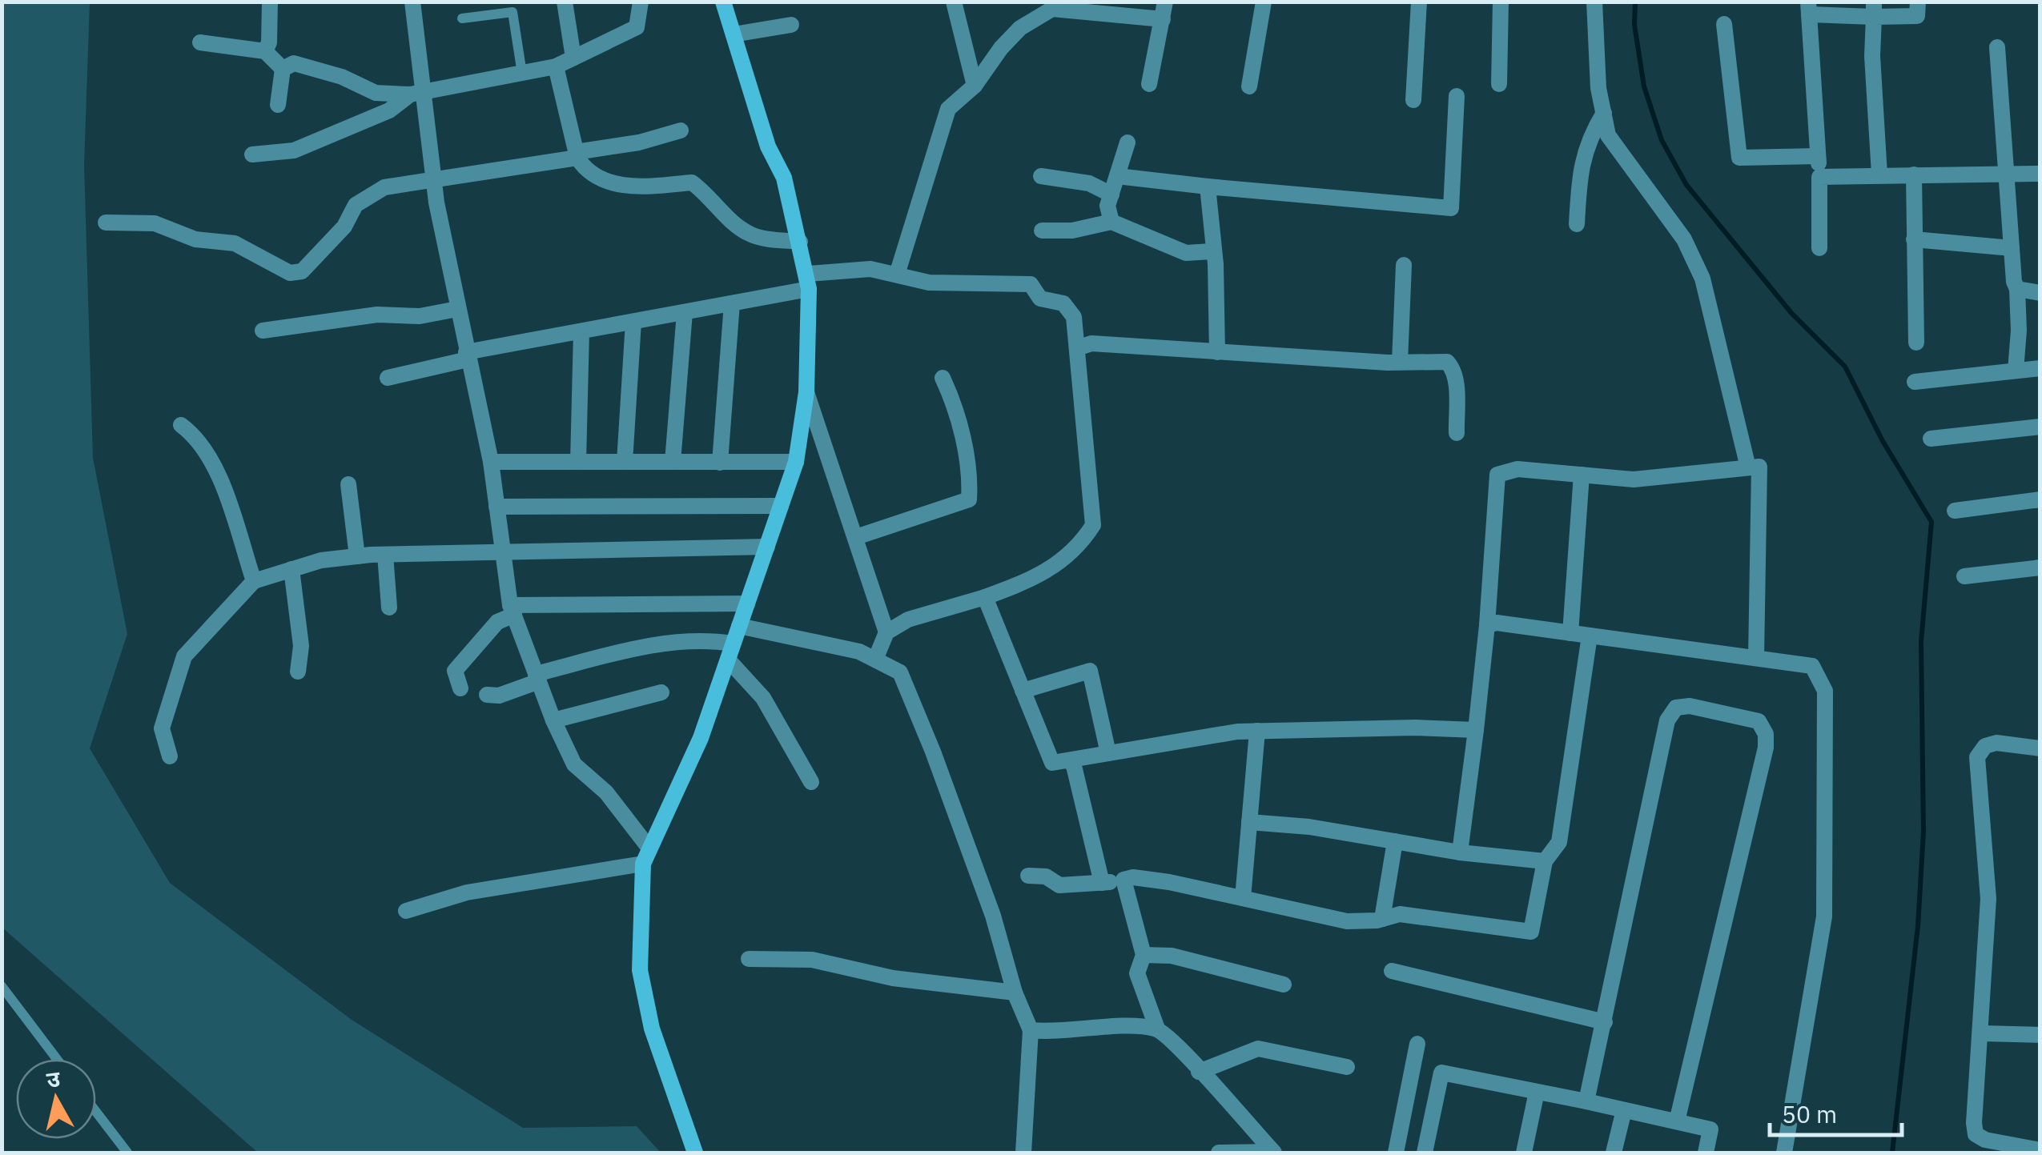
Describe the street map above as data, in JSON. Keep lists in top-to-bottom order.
{
  "scale_bar": "50 m",
  "north": "top"
}
